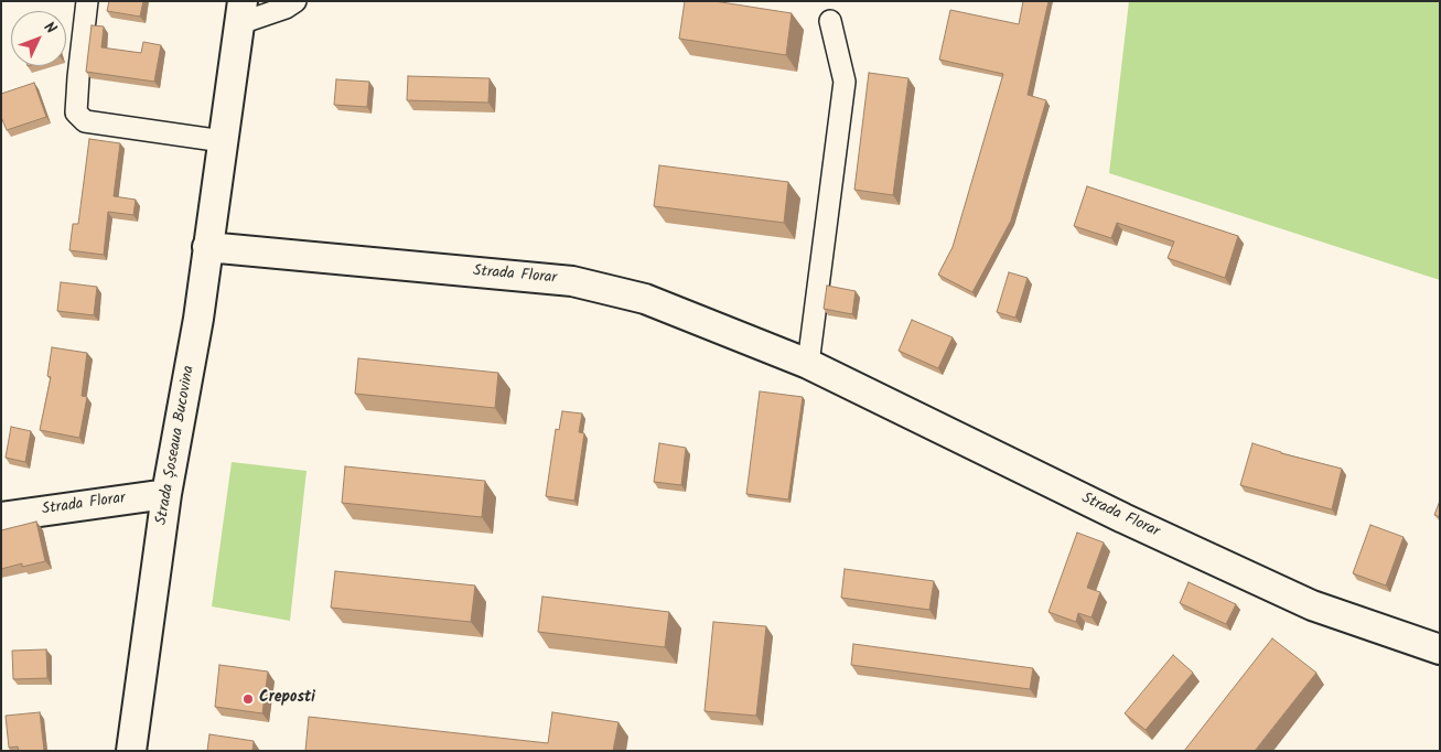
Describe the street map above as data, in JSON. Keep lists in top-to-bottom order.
{
  "streets": {
    "street": ["Strada Florar", "Strada Șoseaua Bucovina"]
  },
  "crossings": [
    ["Strada Florar", "Strada Șoseaua Bucovina"]
  ],
  "places": ["Creposti"],
  "north": "top right"
}
